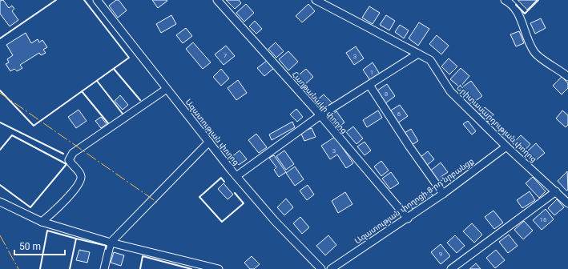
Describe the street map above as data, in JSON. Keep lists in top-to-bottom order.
{
  "streets": {
    "street": [
      "Հաղթանակի փողոց",
      "Երիտասարդության փողոց",
      "Ազատության փողոց",
      "Ազատության փողոցի 8-րդ նրբանցք"
    ]
  },
  "crossings": [
    ["Հաղթանակի փողոց", "Ազատության փողոցի 8-րդ նրբանցք"],
    ["Երիտասարդության փողոց", "Ազատության փողոցի 8-րդ նրբանցք"]
  ],
  "house_numbers": [
    "7",
    "3",
    "1",
    "8",
    "6",
    "3",
    "16",
    "9"
  ],
  "scale_bar": "50 m"
}
